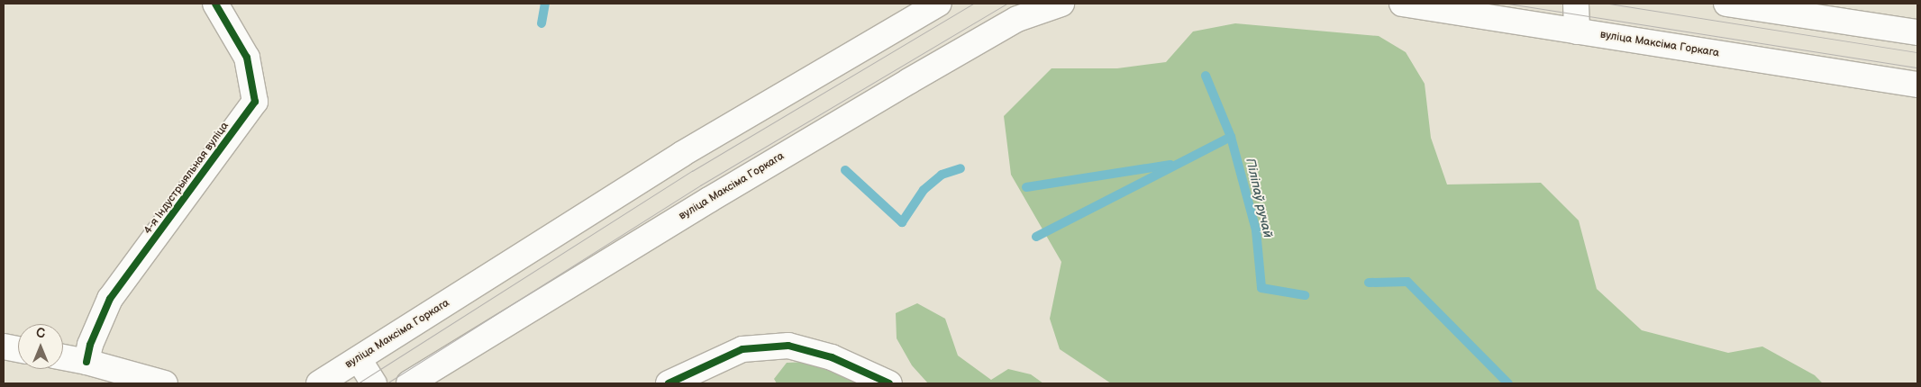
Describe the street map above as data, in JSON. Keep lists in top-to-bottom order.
{
  "streets": {
    "main road": ["вуліца Максіма Горкага", "4-я Індустрыяльная вуліца"]
  },
  "water": ["Піліпаў ручай"],
  "north": "top"
}
